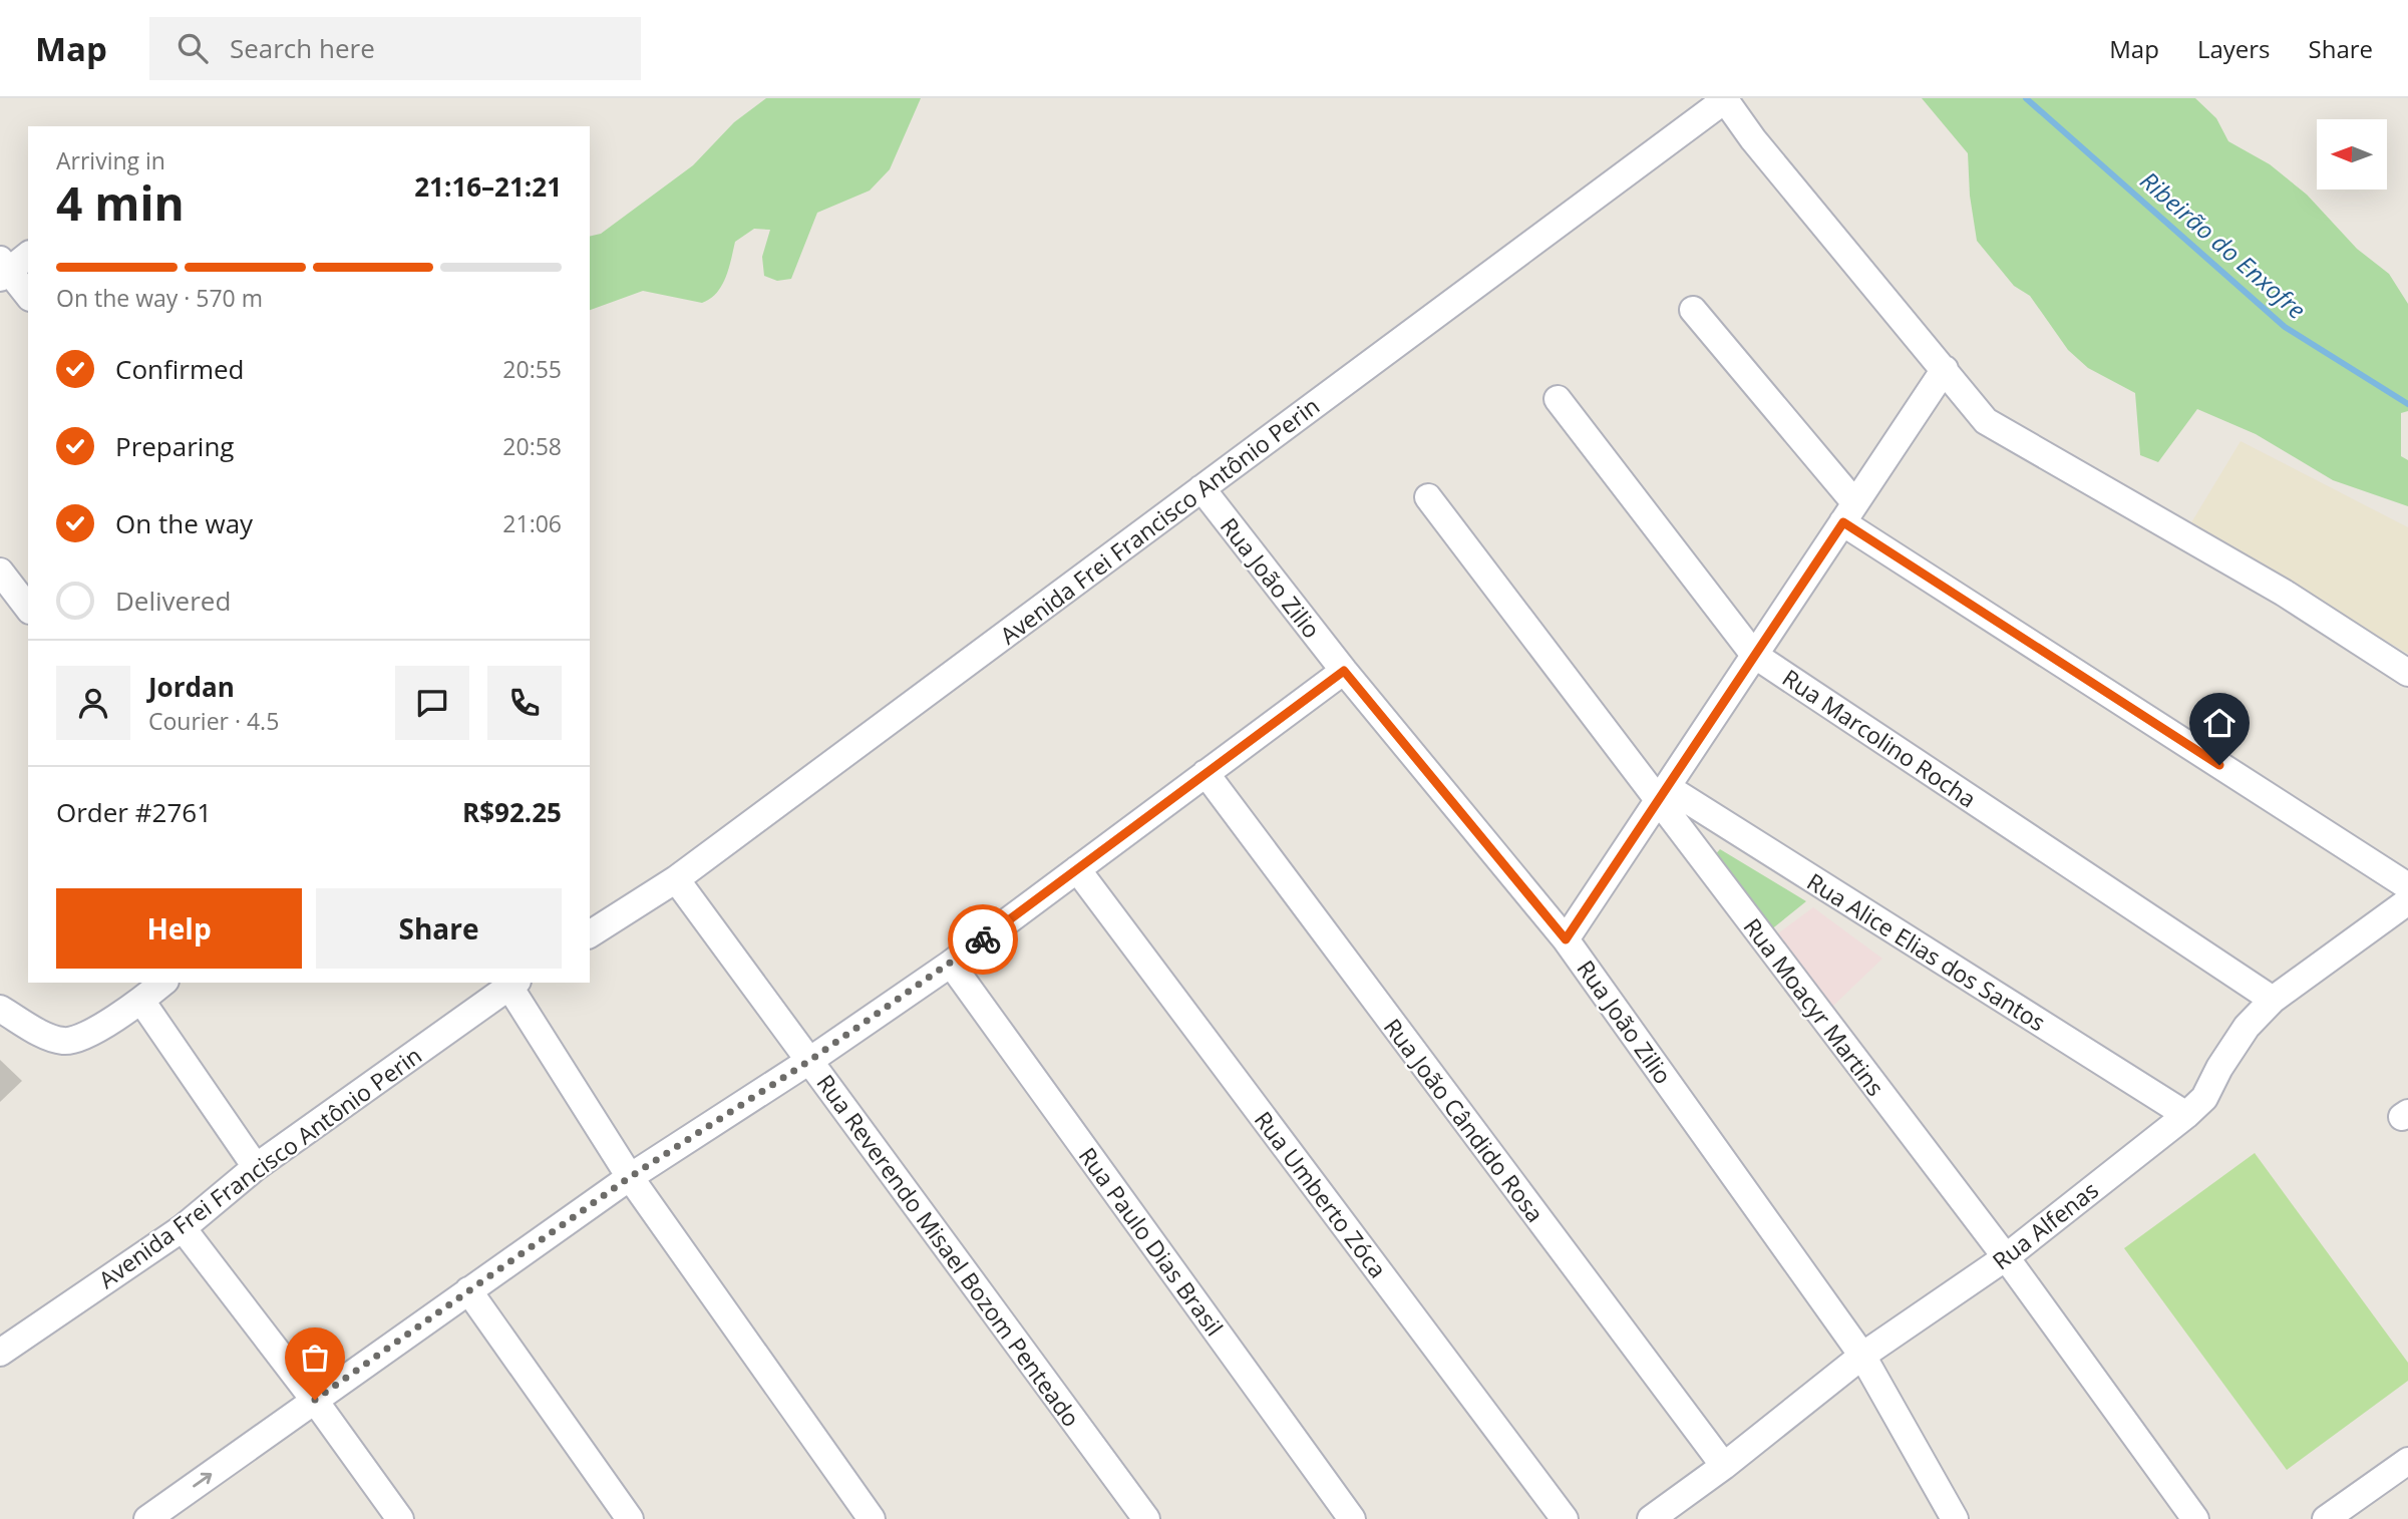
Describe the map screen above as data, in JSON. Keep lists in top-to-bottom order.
{
  "streets": {
    "street": [
      "Avenida Frei Francisco Antônio Perin",
      "Rua João Zilio",
      "Rua Marcolino Rocha",
      "Rua Alice Elias dos Santos",
      "Rua Moacyr Martins",
      "Rua João Cândido Rosa",
      "Rua Umberto Zóca",
      "Rua Alfenas",
      "Rua Paulo Dias Brasil",
      "Rua Reverendo Misael Bozom Penteado"
    ]
  },
  "crossings": [
    ["Avenida Frei Francisco Antônio Perin", "Rua João Zilio"],
    ["Avenida Frei Francisco Antônio Perin", "Rua Reverendo Misael Bozom Penteado"],
    ["Rua João Zilio", "Rua Alfenas"],
    ["Rua Marcolino Rocha", "Rua Alfenas"],
    ["Rua Alice Elias dos Santos", "Rua Moacyr Martins"],
    ["Rua Alice Elias dos Santos", "Rua Alfenas"],
    ["Rua Moacyr Martins", "Rua Alfenas"],
    ["Rua João Cândido Rosa", "Rua Alfenas"]
  ],
  "water": ["Ribeirão do Enxofre"],
  "north": "left",
  "page": {
    "header": "Map",
    "search": "Search here",
    "nav": ["Map", "Layers", "Share"],
    "heading": ["4 min", "Arriving in", "21:16–21:21"],
    "panel": [
      "Jordan",
      "Courier · 4.5",
      "Order #2761",
      "R$92.25"
    ],
    "bar": "On the way · 570 m",
    "list": [
      ["Confirmed", "20:55"],
      ["Preparing", "20:58"],
      ["On the way", "21:06"],
      "Delivered"
    ],
    "buttons": ["Help", "Share"]
  }
}
